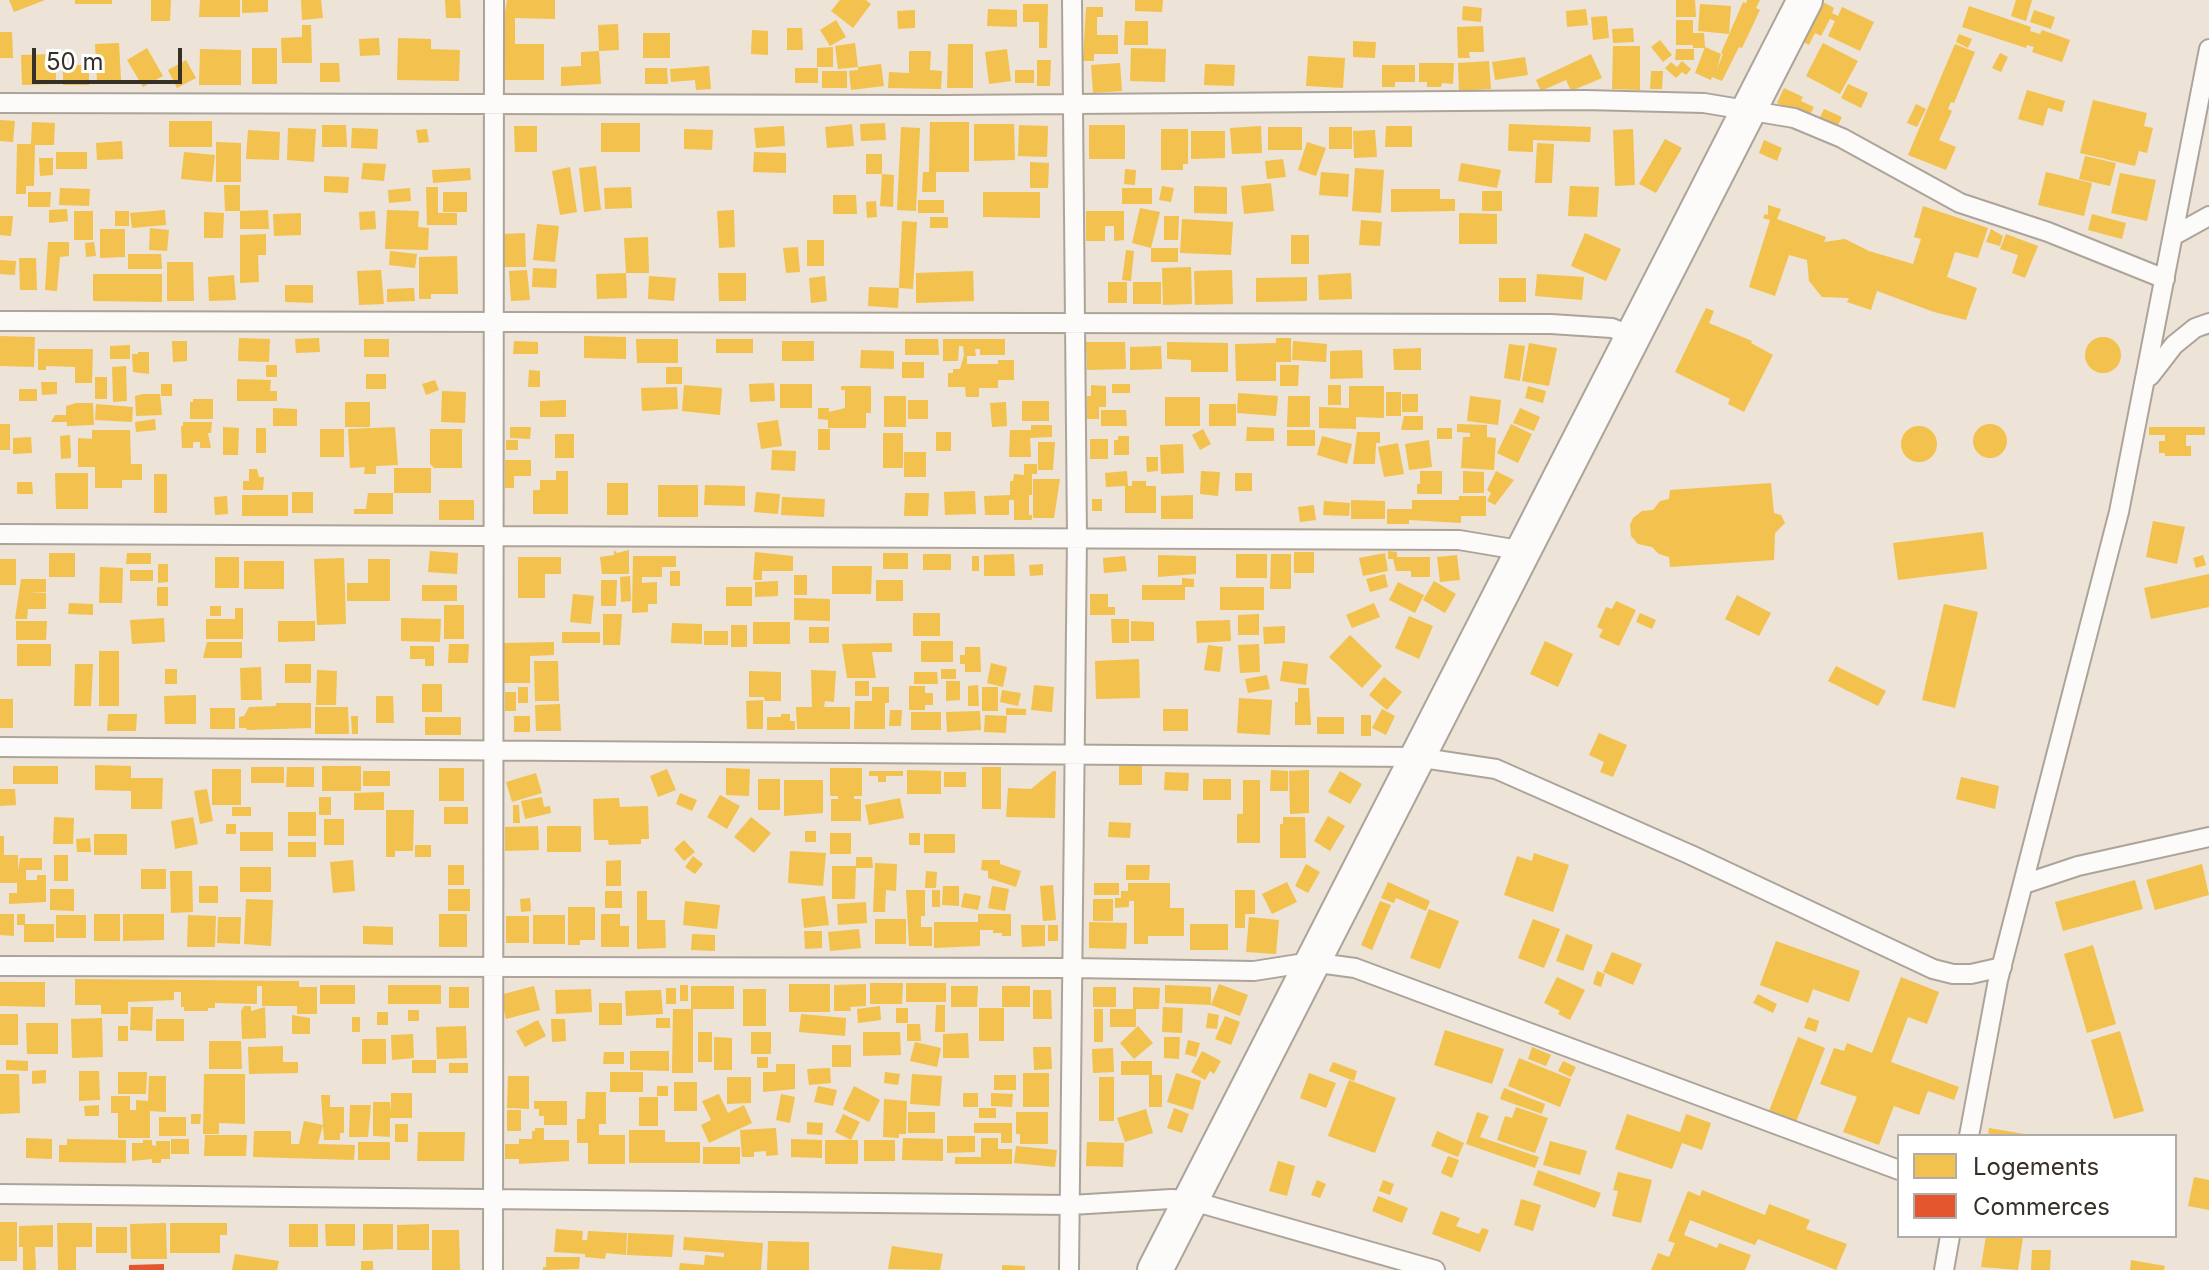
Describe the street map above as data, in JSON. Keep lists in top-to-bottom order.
{
  "legend": ["Logements", "Commerces"],
  "scale_bar": "50 m"
}
